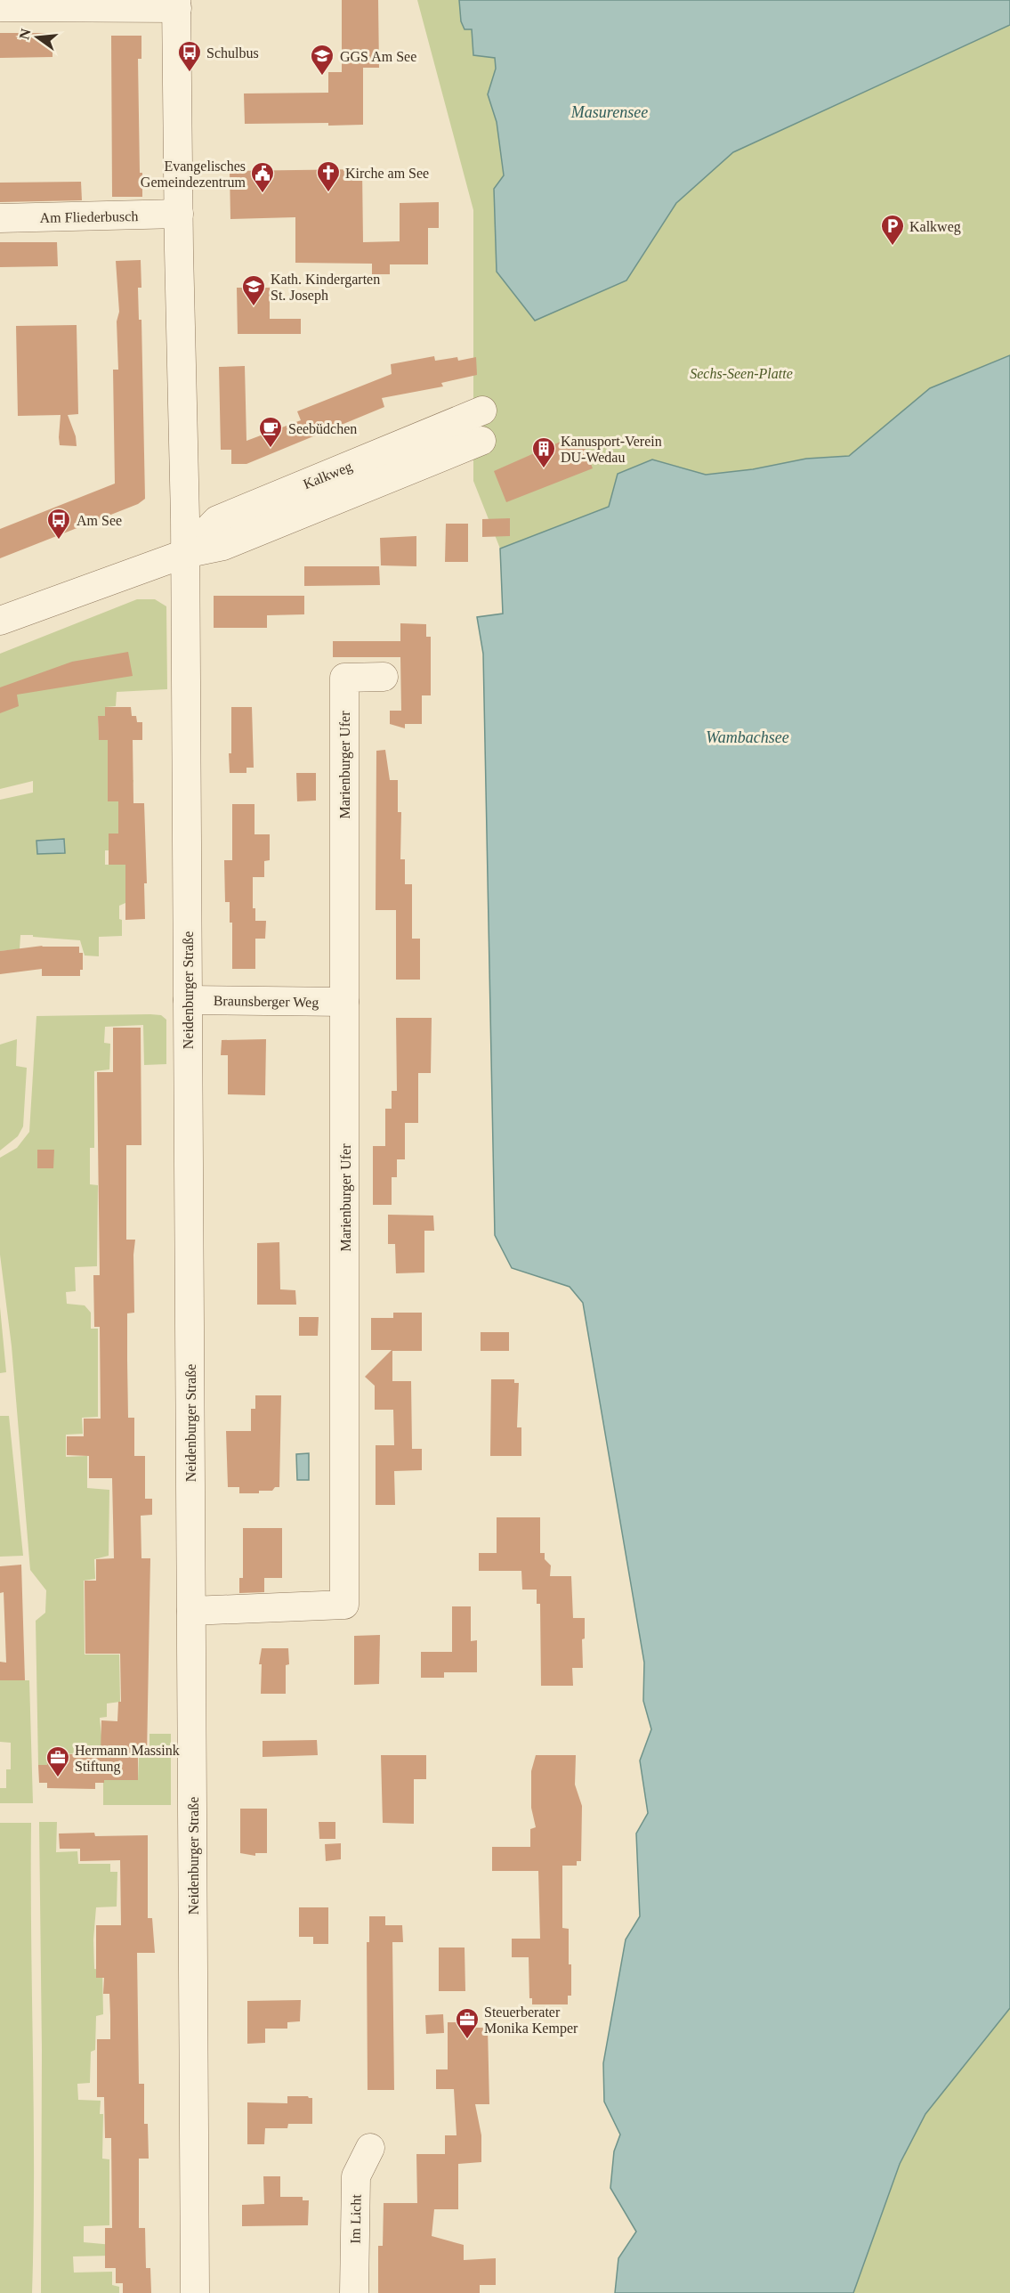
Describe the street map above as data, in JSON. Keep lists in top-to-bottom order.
{
  "streets": {
    "street": [
      "Am Fliederbusch",
      "Kalkweg",
      "Marienburger Ufer",
      "Neidenburger Straße",
      "Braunsberger Weg",
      "Im Licht"
    ]
  },
  "crossings": [
    ["Kalkweg", "Neidenburger Straße"],
    ["Marienburger Ufer", "Neidenburger Straße"],
    ["Marienburger Ufer", "Braunsberger Weg"],
    ["Neidenburger Straße", "Braunsberger Weg"]
  ],
  "water": ["Masurensee", "Wambachsee"],
  "parks": ["Sechs-Seen-Platte"],
  "places": {
    "bus stop": ["Schulbus", "Am See"],
    "school or university": ["GGS Am See", "Kath. Kindergarten St. Joseph"],
    "church": ["Kirche am See"],
    "public building": ["Evangelisches Gemeindezentrum"],
    "parking": ["Kalkweg"],
    "cafe": ["Seebüdchen"],
    "building": ["Kanusport-Verein DU-Wedau"],
    "office": ["Hermann Massink Stiftung", "Steuerberater Monika Kemper"]
  },
  "north": "left"
}
